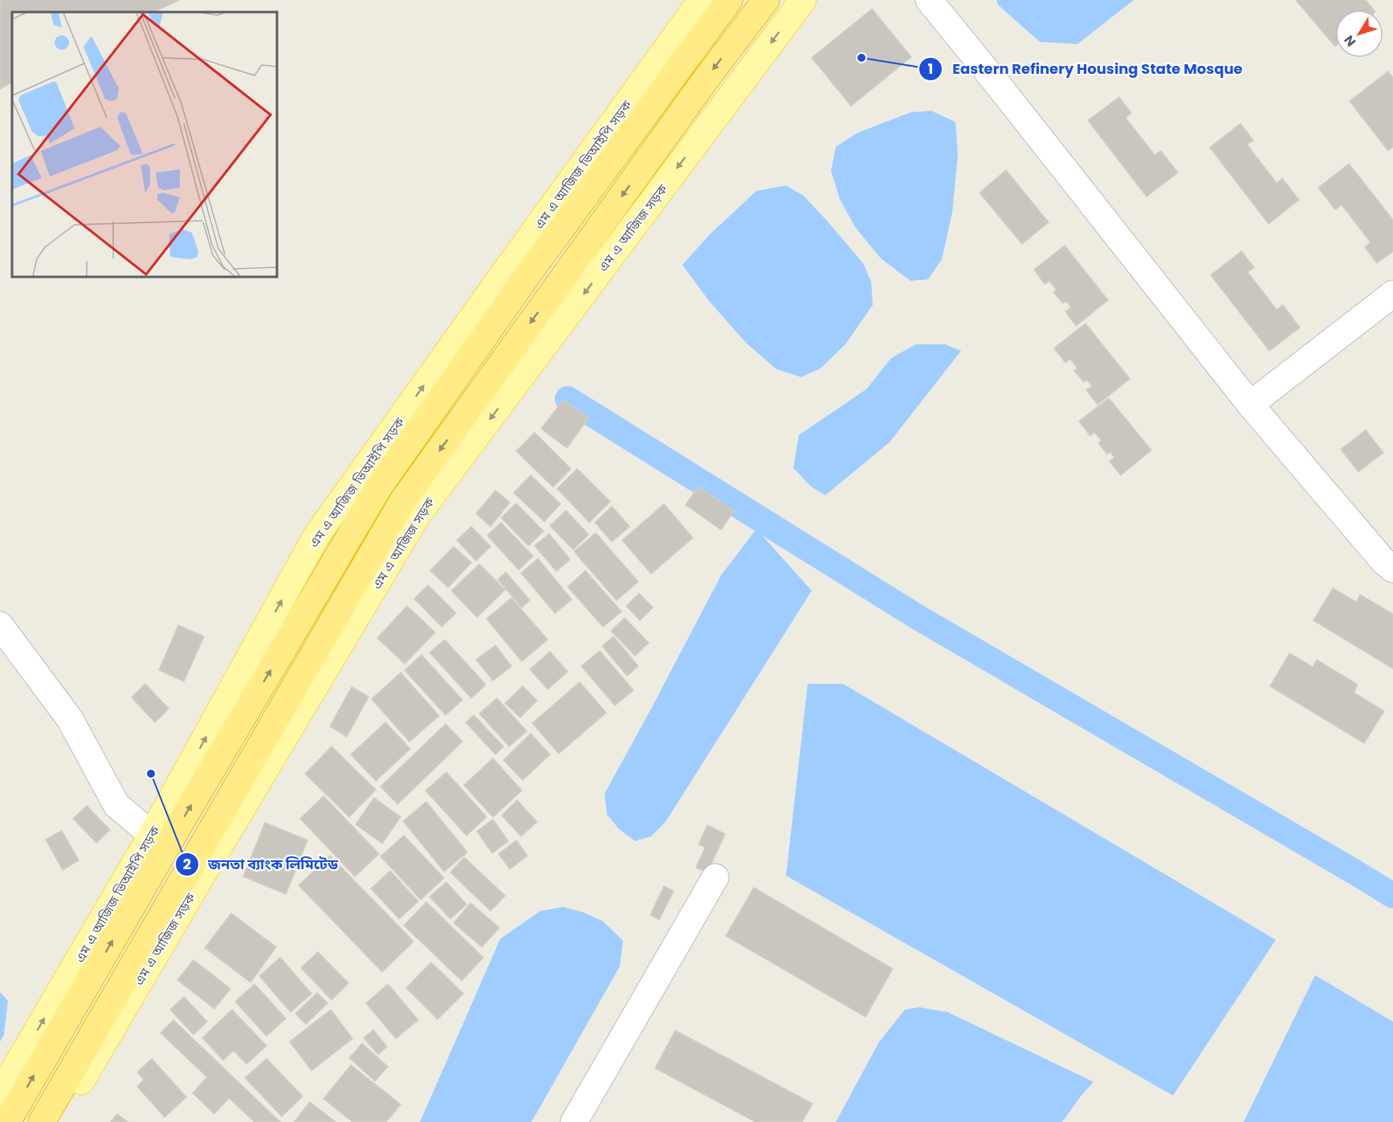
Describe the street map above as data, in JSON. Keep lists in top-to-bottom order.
{
  "streets": {
    "main road": ["এম এ আজিজ ভিআইপি সড়ক", "এম এ আজিজ সড়ক"]
  },
  "one_way": ["এম এ আজিজ ভিআইপি সড়ক", "এম এ আজিজ সড়ক"],
  "places": ["Eastern Refinery Housing State Mosque", "জনতা ব্যাংক লিমিটেড"],
  "north": "bottom left"
}
